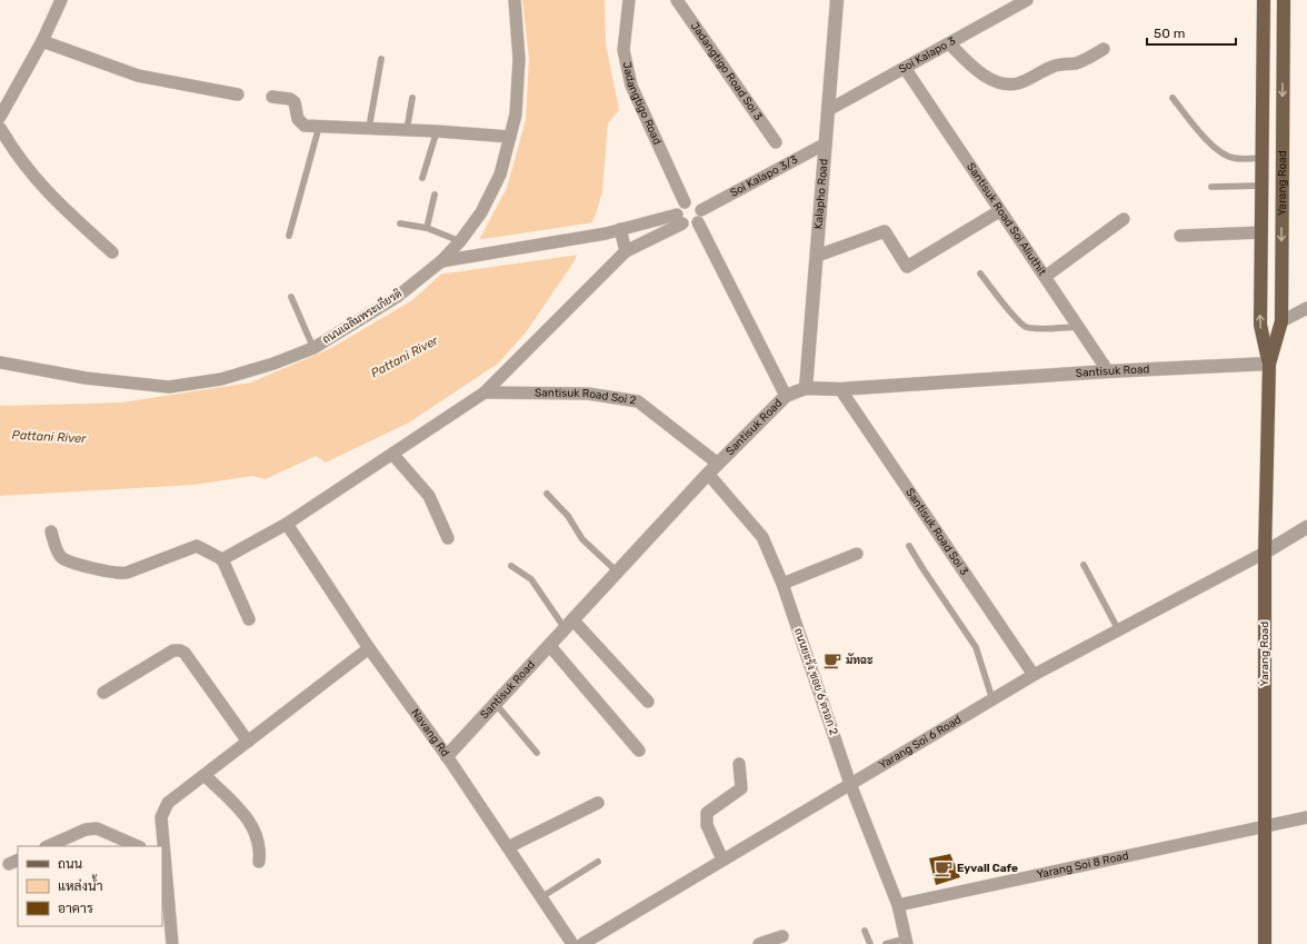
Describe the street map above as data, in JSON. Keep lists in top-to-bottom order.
{
  "streets": {
    "main road": ["Yarang Road"],
    "street": [
      "Soi Kalapo 3",
      "Jadangtigo Road Soi 3",
      "Jadangtigo Road",
      "Soi Kalapo 3/3",
      "Kalapho Road",
      "Santisuk Road Soi Aliuthit",
      "ถนนเฉลิมพระเกียรติ",
      "Santisuk Road",
      "Santisuk Road Soi 2",
      "Santisuk Road Soi 3",
      "ถนนยะรัง ซอย 6 ตรอก 2",
      "Navang Rd",
      "Yarang Soi 6 Road",
      "Yarang Soi 8 Road"
    ]
  },
  "crossings": [
    ["Soi Kalapo 3", "Kalapho Road"],
    ["Soi Kalapo 3", "Santisuk Road Soi Aliuthit"],
    ["Jadangtigo Road", "Soi Kalapo 3/3"],
    ["Soi Kalapo 3/3", "Kalapho Road"],
    ["Yarang Road", "Santisuk Road"],
    ["Yarang Road", "Yarang Soi 6 Road"],
    ["Yarang Road", "Yarang Soi 8 Road"],
    ["Kalapho Road", "Santisuk Road"],
    ["Santisuk Road Soi Aliuthit", "Santisuk Road"],
    ["Santisuk Road", "Santisuk Road Soi 2"],
    ["Santisuk Road", "Santisuk Road Soi 3"],
    ["Santisuk Road", "ถนนยะรัง ซอย 6 ตรอก 2"],
    ["Santisuk Road", "Navang Rd"],
    ["Santisuk Road Soi 3", "Yarang Soi 6 Road"],
    ["ถนนยะรัง ซอย 6 ตรอก 2", "Yarang Soi 6 Road"],
    ["ถนนยะรัง ซอย 6 ตรอก 2", "Yarang Soi 8 Road"]
  ],
  "water": ["Pattani River"],
  "places": {
    "cafe": ["มัทฉะ", "Eyvall Cafe"]
  },
  "legend": ["ถนน", "แหล่งน้ำ", "อาคาร"],
  "scale_bar": "50 m"
}
